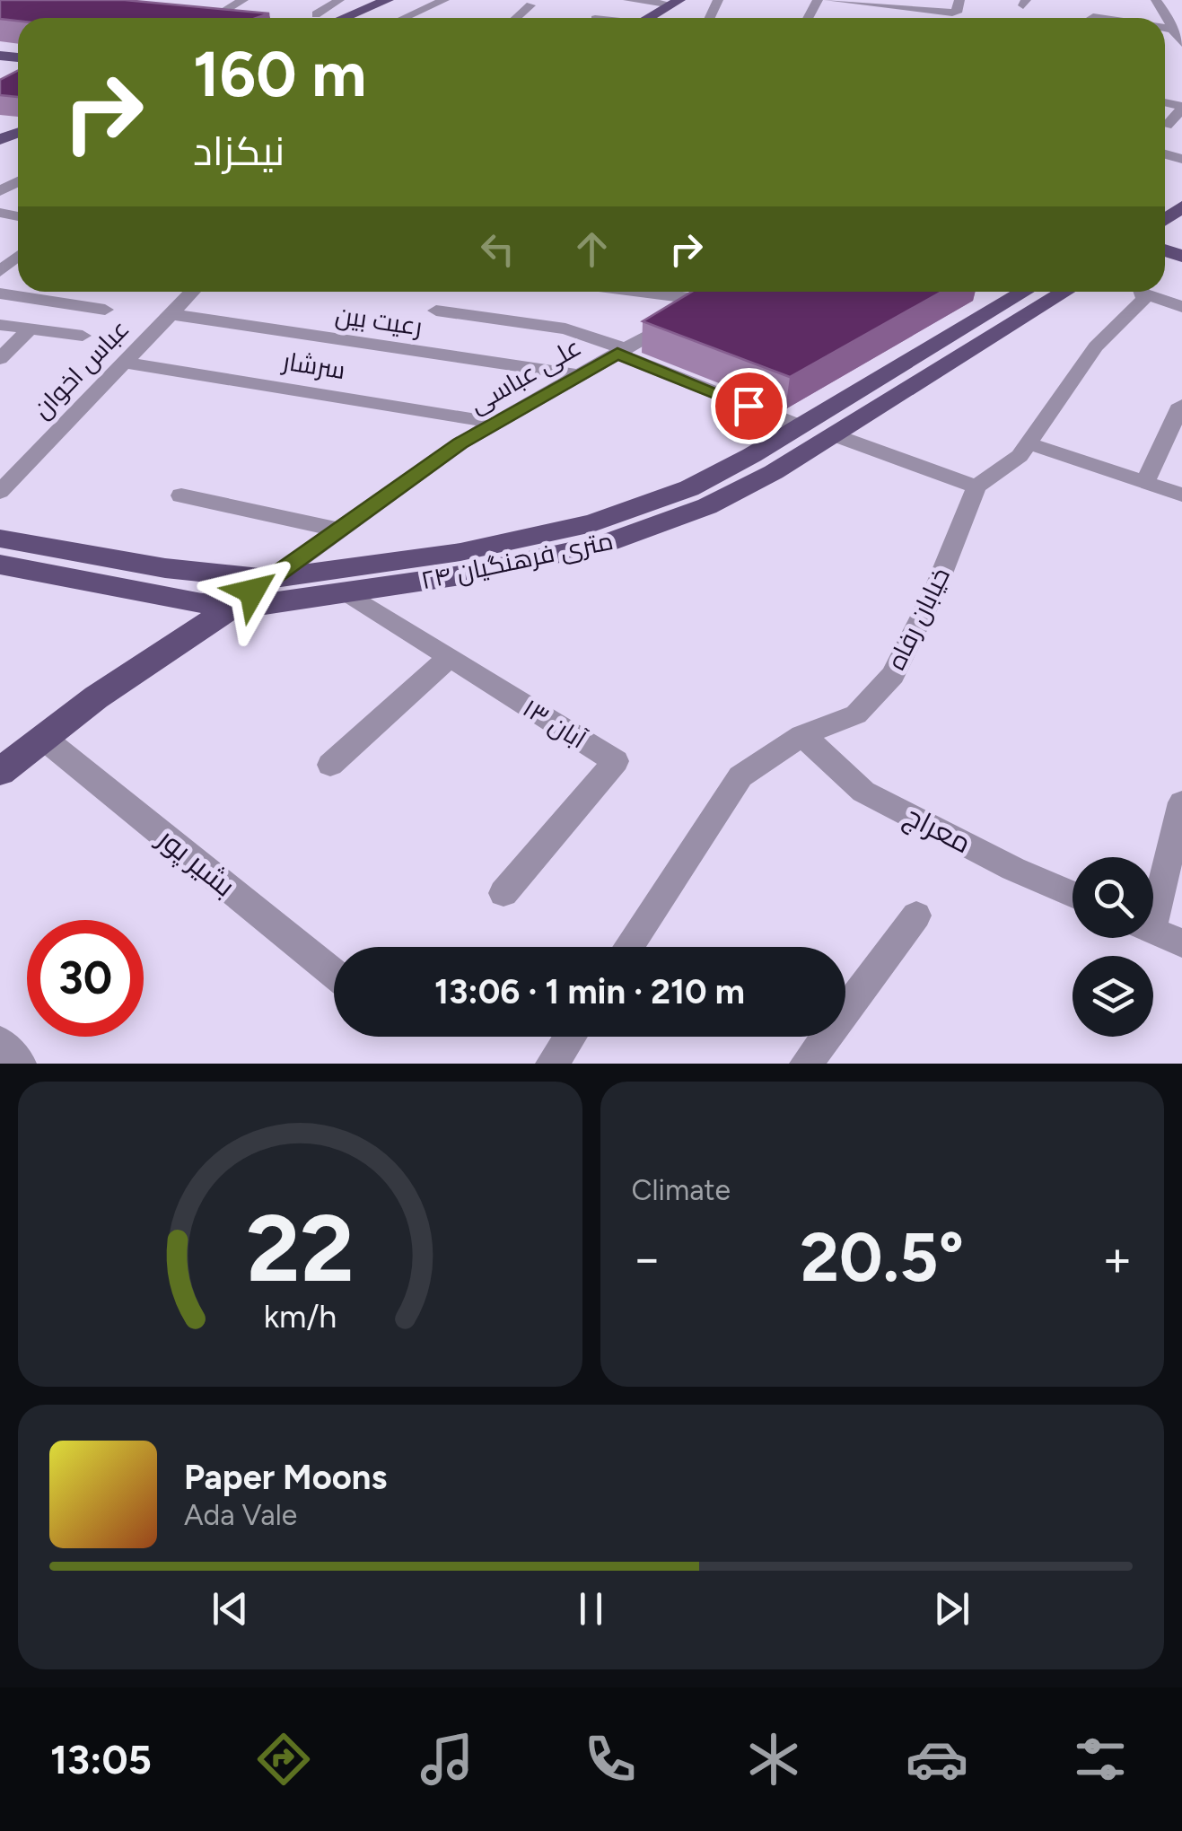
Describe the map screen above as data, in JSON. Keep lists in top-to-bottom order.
{
  "streets": {
    "main road": ["۲۴ متری فرهنگیان"],
    "street": [
      "رعیت بین",
      "سرشار",
      "عباس اخوان",
      "علی عباسی",
      "خیابان رفاه",
      "۱۳ آبان",
      "معراج",
      "بشیر پور"
    ]
  },
  "crossings": [
    ["رعیت بین", "عباس اخوان"],
    ["رعیت بین", "علی عباسی"],
    ["سرشار", "عباس اخوان"],
    ["سرشار", "علی عباسی"],
    ["علی عباسی", "۲۴ متری فرهنگیان"],
    ["۲۴ متری فرهنگیان", "۱۳ آبان"],
    ["خیابان رفاه", "معراج"]
  ],
  "page": {
    "turn": ["160 m", "نیکزاد"],
    "limit": "30",
    "trip": "13:06 · 1 min · 210 m",
    "tile": "Climate",
    "heat": ["−", "20.5°", "+"],
    "song": ["Paper Moons", "Ada Vale"],
    "tabs": "13:05",
    "gauge": ["22", "km/h"]
  }
}
